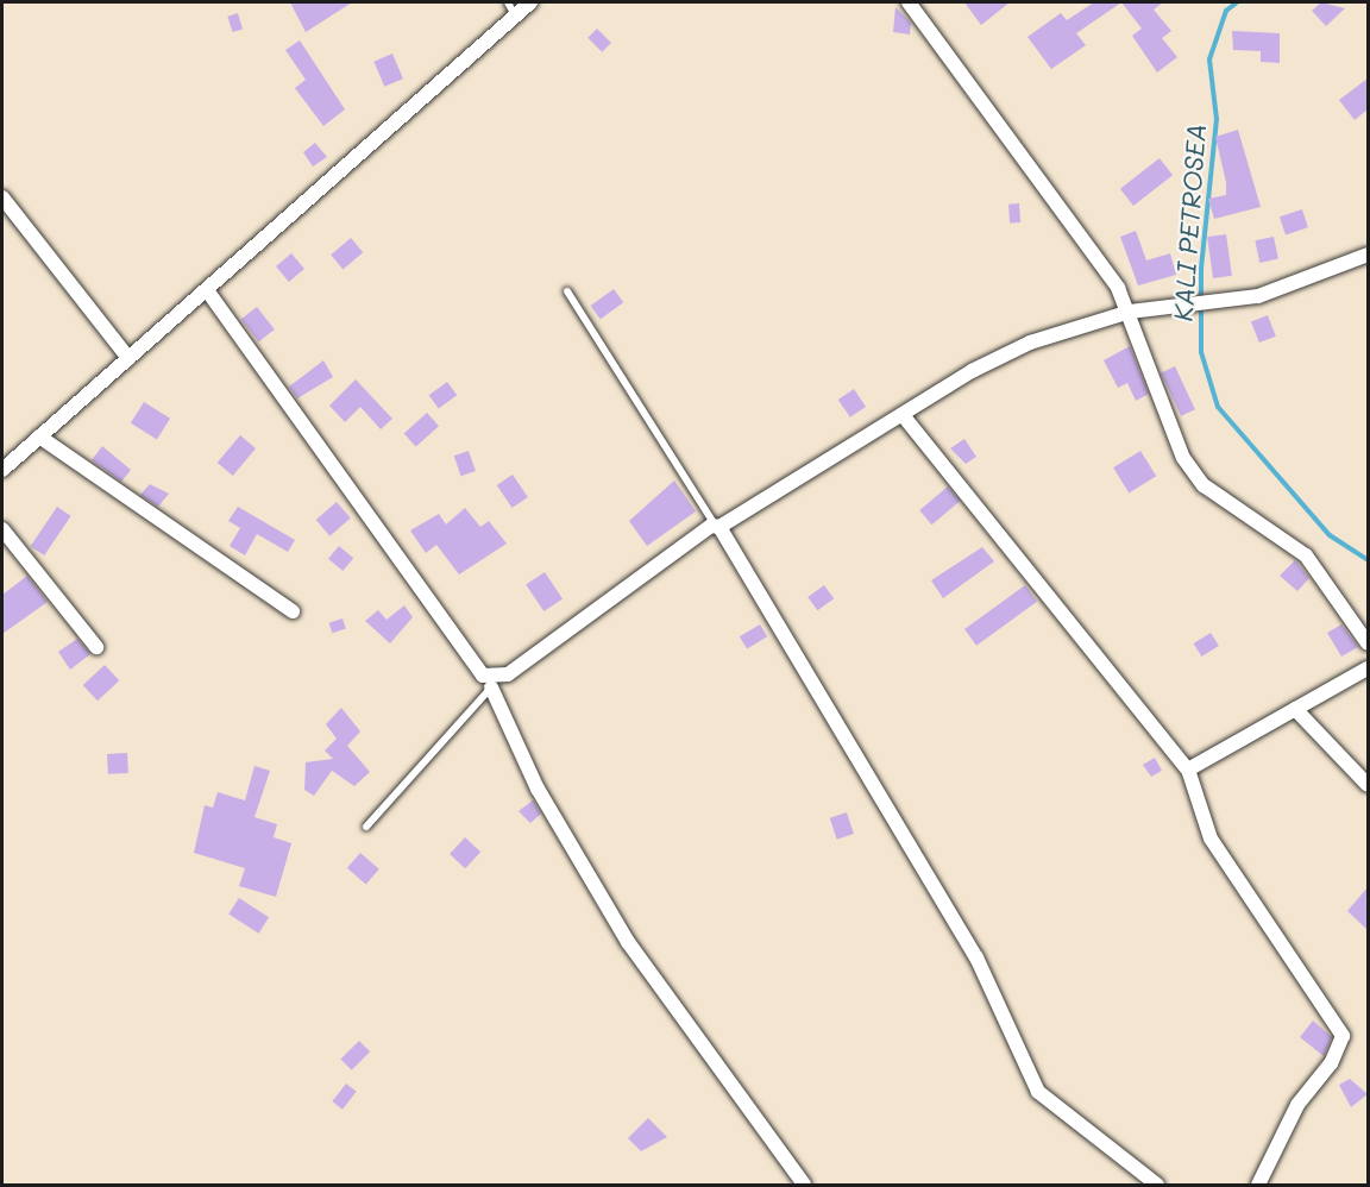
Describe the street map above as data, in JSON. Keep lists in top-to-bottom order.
{
  "water": ["KALI PETROSEA"]
}
